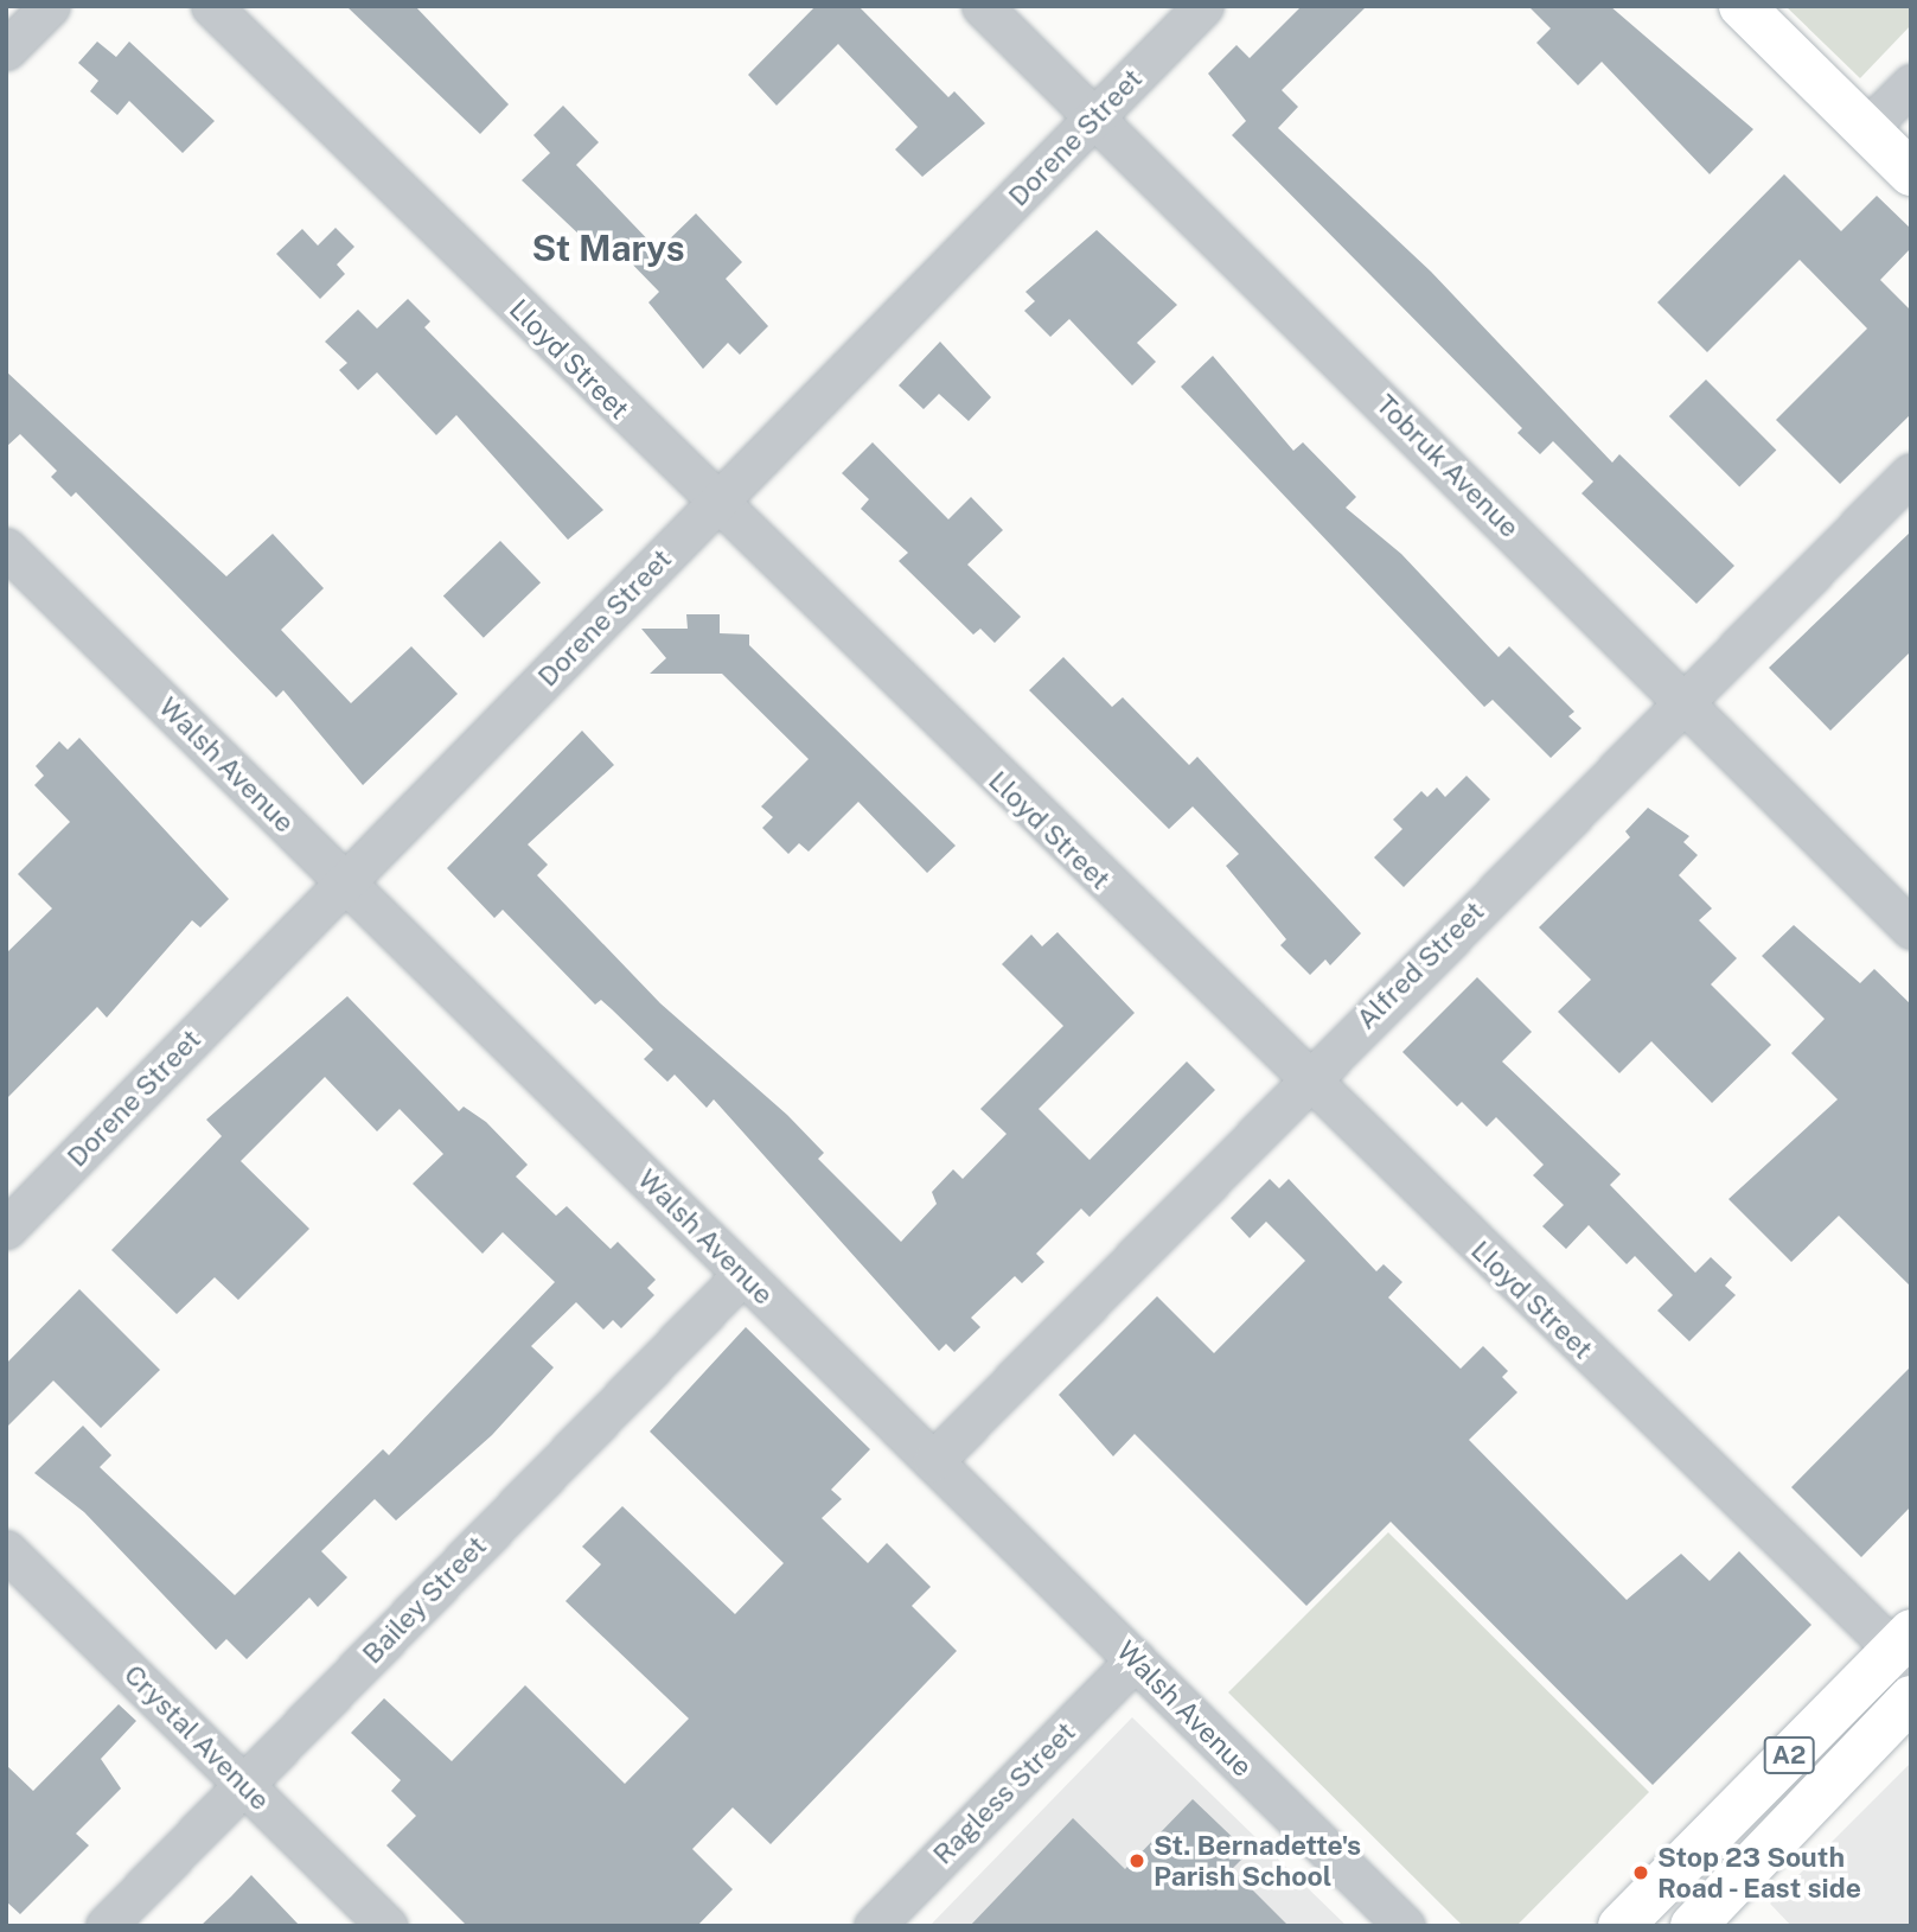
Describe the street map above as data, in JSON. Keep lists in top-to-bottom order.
{
  "streets": {
    "main road": ["A2"],
    "street": [
      "Dorene Street",
      "Lloyd Street",
      "Tobruk Avenue",
      "Walsh Avenue",
      "Alfred Street",
      "Bailey Street",
      "Crystal Avenue",
      "Ragless Street"
    ]
  },
  "crossings": [
    ["Dorene Street", "Lloyd Street"],
    ["Dorene Street", "Tobruk Avenue"],
    ["Dorene Street", "Walsh Avenue"],
    ["Lloyd Street", "Alfred Street"],
    ["Lloyd Street", "A2"],
    ["Tobruk Avenue", "Alfred Street"],
    ["Walsh Avenue", "Alfred Street"],
    ["Walsh Avenue", "Bailey Street"],
    ["Walsh Avenue", "Ragless Street"],
    ["Bailey Street", "Crystal Avenue"]
  ],
  "districts": ["St Marys"],
  "places": ["St. Bernadette's Parish School", "Stop 23 South Road - East side"]
}
